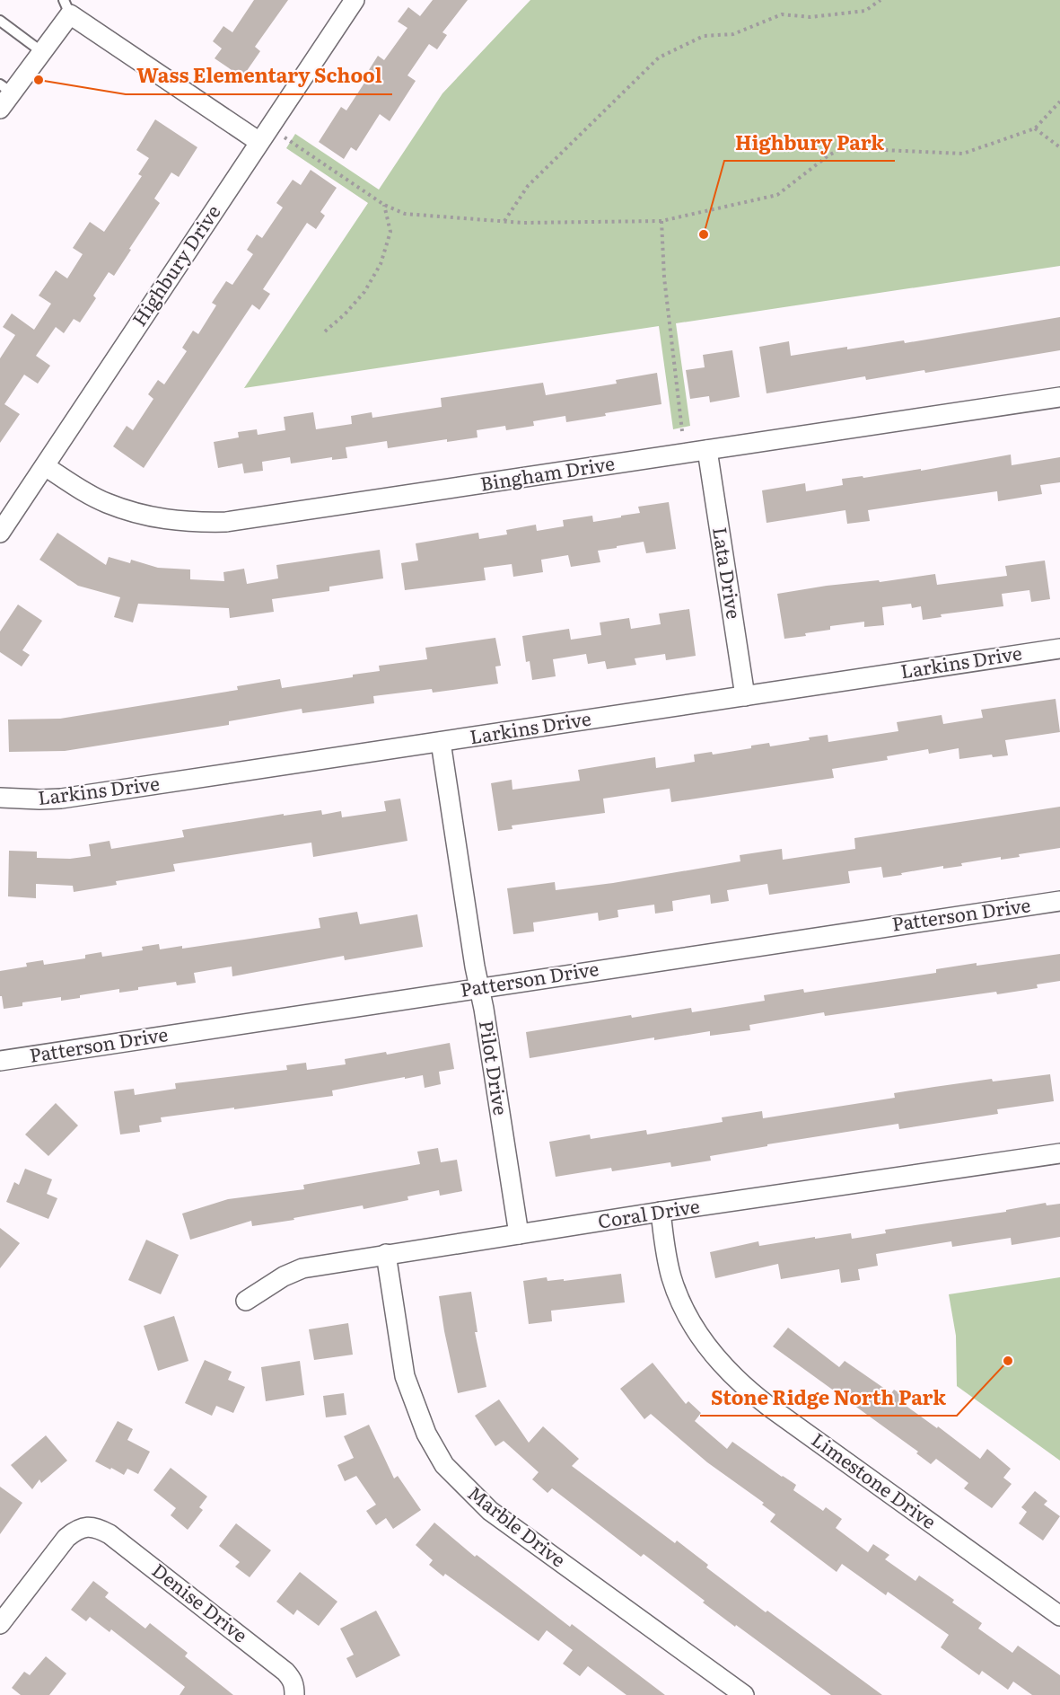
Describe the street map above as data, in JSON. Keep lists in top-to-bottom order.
{
  "streets": {
    "street": [
      "Highbury Drive",
      "Bingham Drive",
      "Lata Drive",
      "Larkins Drive",
      "Patterson Drive",
      "Pilot Drive",
      "Coral Drive",
      "Limestone Drive",
      "Marble Drive",
      "Denise Drive"
    ]
  },
  "crossings": [
    ["Highbury Drive", "Bingham Drive"],
    ["Bingham Drive", "Lata Drive"],
    ["Lata Drive", "Larkins Drive"],
    ["Larkins Drive", "Pilot Drive"],
    ["Patterson Drive", "Pilot Drive"],
    ["Pilot Drive", "Coral Drive"],
    ["Coral Drive", "Limestone Drive"],
    ["Coral Drive", "Marble Drive"]
  ],
  "places": ["Wass Elementary School", "Highbury Park", "Stone Ridge North Park"]
}
